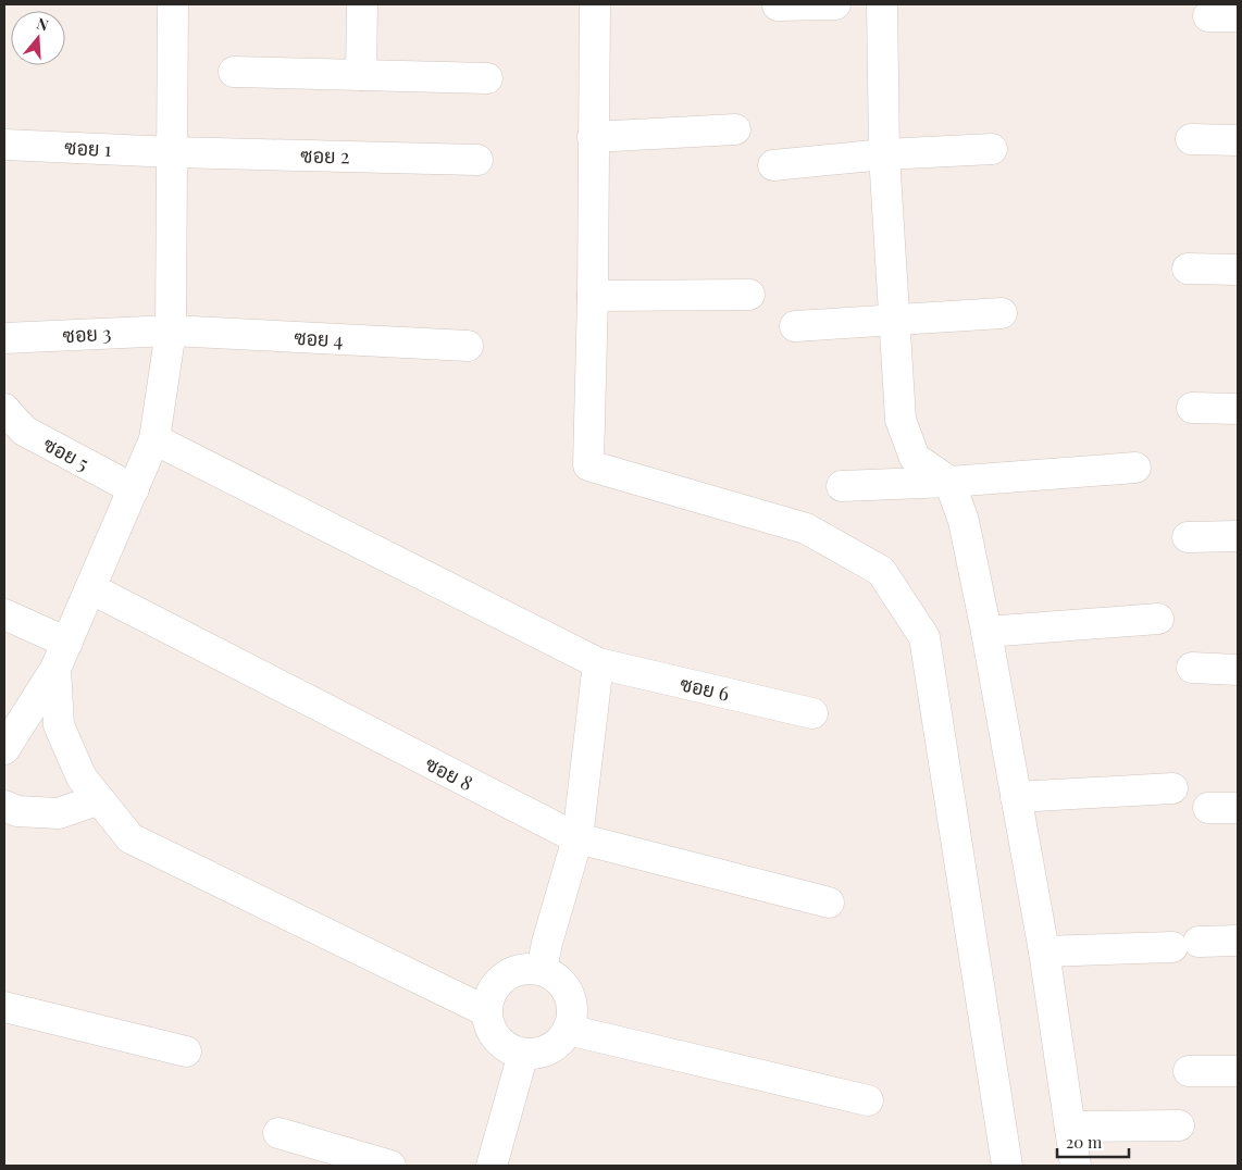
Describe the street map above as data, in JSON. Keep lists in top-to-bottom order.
{
  "streets": {
    "street": [
      "ซอย 1",
      "ซอย 2",
      "ซอย 3",
      "ซอย 4",
      "ซอย 5",
      "ซอย 6",
      "ซอย 8"
    ]
  },
  "crossings": [
    ["ซอย 1", "ซอย 2"],
    ["ซอย 3", "ซอย 4"]
  ],
  "scale_bar": "20 m",
  "north": "top"
}
